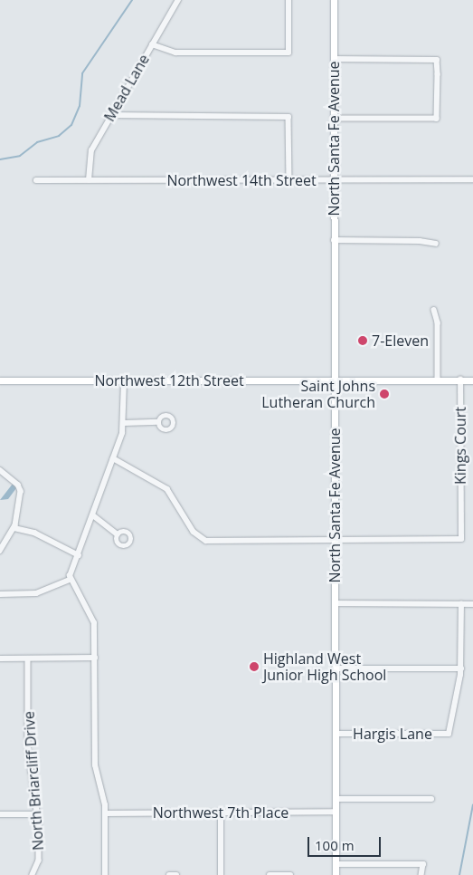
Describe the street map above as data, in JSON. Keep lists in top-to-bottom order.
{
  "streets": {
    "main road": ["North Santa Fe Avenue", "Northwest 12th Street"],
    "street": [
      "Mead Lane",
      "Northwest 14th Street",
      "Kings Court",
      "Hargis Lane",
      "North Briarcliff Drive",
      "Northwest 7th Place"
    ]
  },
  "crossings": [
    ["Mead Lane", "Northwest 14th Street"],
    ["North Santa Fe Avenue", "Northwest 14th Street"],
    ["North Santa Fe Avenue", "Northwest 12th Street"],
    ["North Santa Fe Avenue", "Kings Court"],
    ["North Santa Fe Avenue", "Hargis Lane"],
    ["North Santa Fe Avenue", "Northwest 7th Place"],
    ["Northwest 12th Street", "Kings Court"]
  ],
  "places": ["7-Eleven", "Saint Johns Lutheran Church", "Highland West Junior High School"],
  "scale_bar": "100 m"
}
